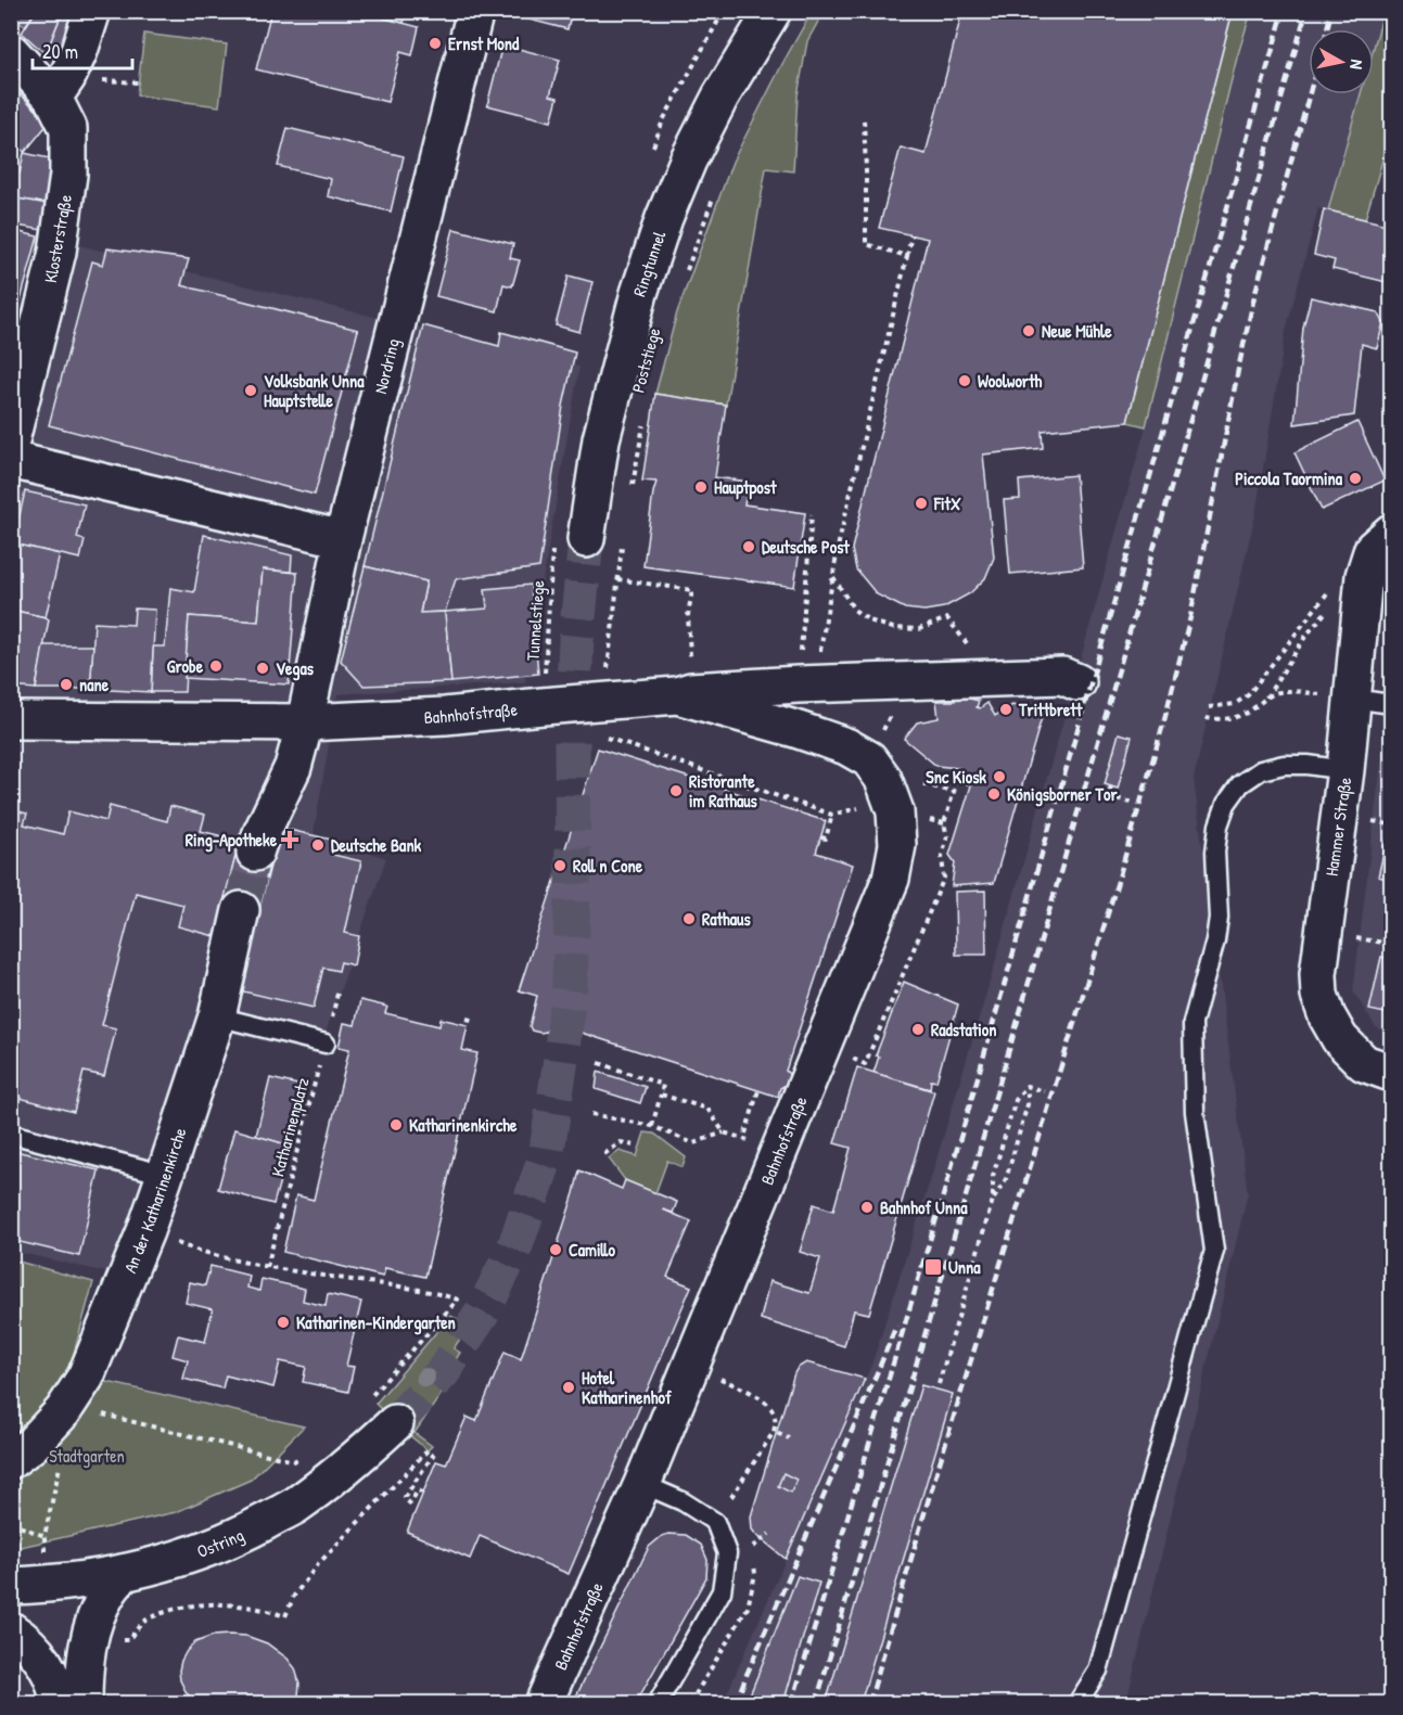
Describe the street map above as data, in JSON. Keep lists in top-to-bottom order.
{
  "streets": {
    "street": [
      "Klosterstraße",
      "Ringtunnel",
      "Nordring",
      "Bahnhofstraße",
      "Hammer Straße",
      "An der Katharinenkirche",
      "Ostring"
    ],
    "path": ["Tunnelstiege", "Katharinenplatz"]
  },
  "crossings": [
    ["Ringtunnel", "Tunnelstiege"],
    ["Nordring", "Bahnhofstraße"],
    ["Tunnelstiege", "Bahnhofstraße"]
  ],
  "parks": ["Stadtgarten"],
  "places": {
    "other": [
      "Ernst Mond",
      "Neue Mühle",
      "Woolworth",
      "Volksbank Unna Hauptstelle",
      "Piccola Taormina",
      "Hauptpost",
      "FitX",
      "Deutsche Post",
      "Grobe",
      "Vegas",
      "nane",
      "Trittbrett",
      "Snc Kiosk",
      "Ristorante im Rathaus",
      "Königsborner Tor",
      "Deutsche Bank",
      "Roll n Cone",
      "Rathaus",
      "Radstation",
      "Katharinenkirche",
      "Bahnhof Unna",
      "Camillo",
      "Katharinen-Kindergarten",
      "Hotel Katharinenhof"
    ],
    "health": ["Ring-Apotheke"],
    "transit": ["Unna"]
  },
  "scale_bar": "20 m",
  "north": "right"
}
